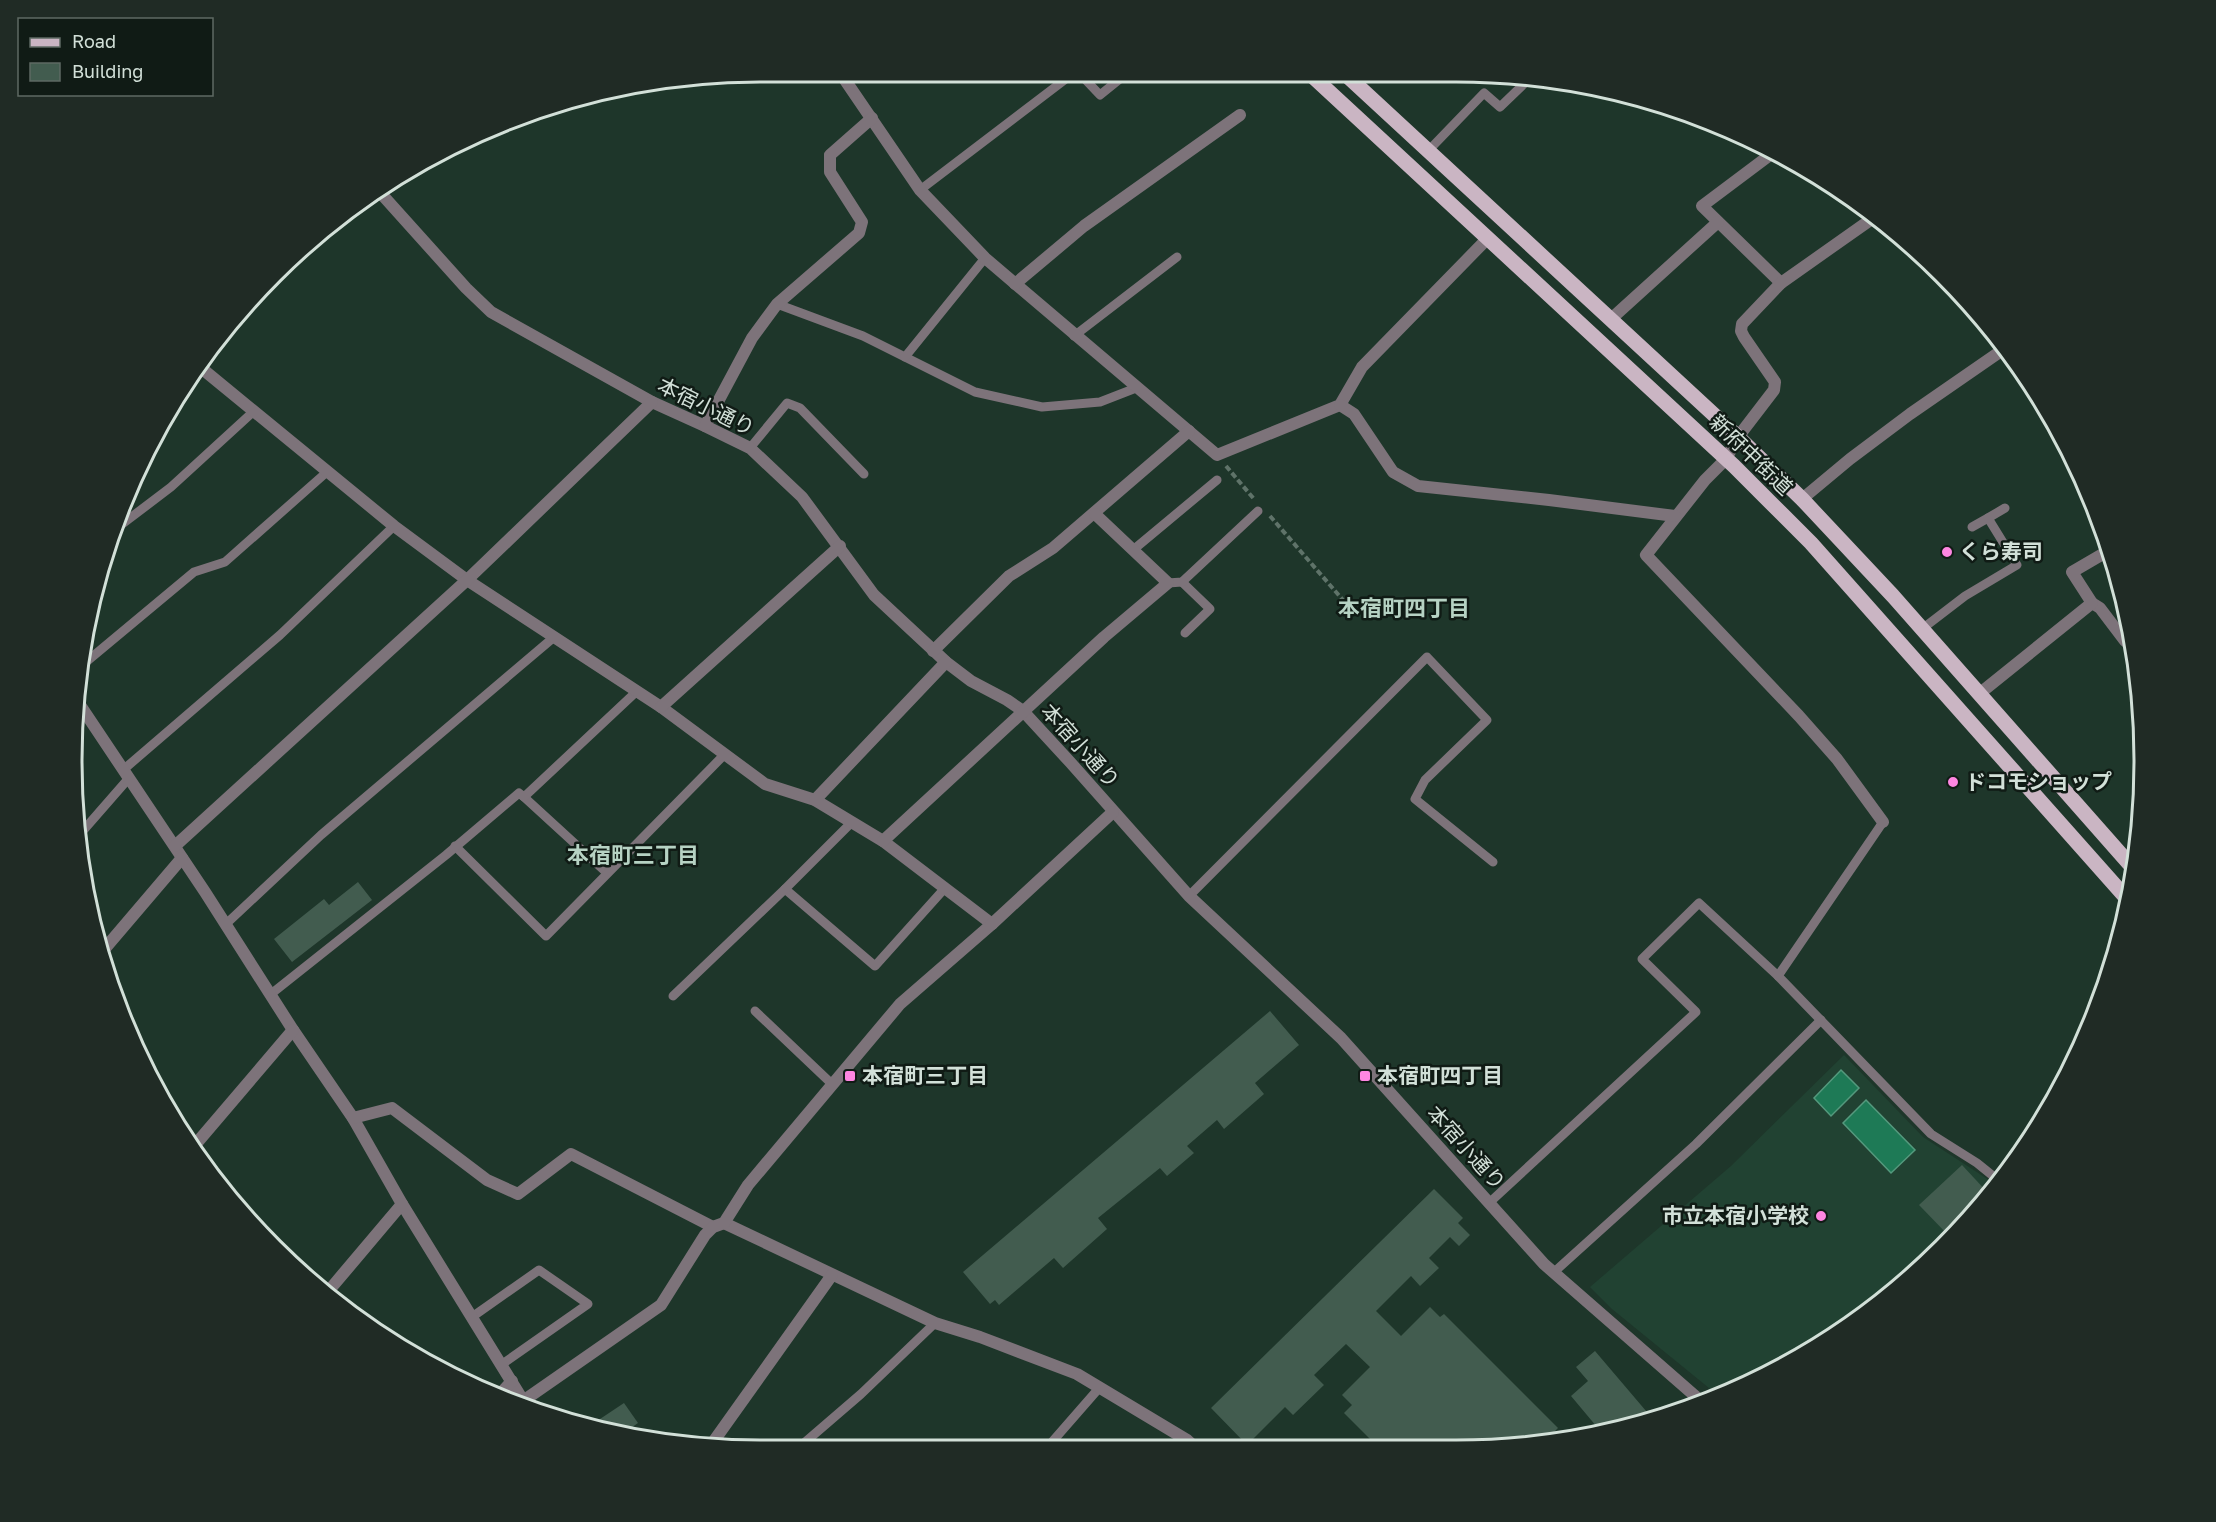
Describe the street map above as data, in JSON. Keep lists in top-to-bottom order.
{
  "streets": {
    "main road": ["新府中街道"],
    "street": ["本宿小通り"]
  },
  "districts": ["本宿町四丁目", "本宿町三丁目"],
  "places": {
    "other": ["くら寿司", "ドコモショップ", "市立本宿小学校"],
    "transit": ["本宿町三丁目", "本宿町四丁目"]
  },
  "legend": ["Road", "Building"]
}
